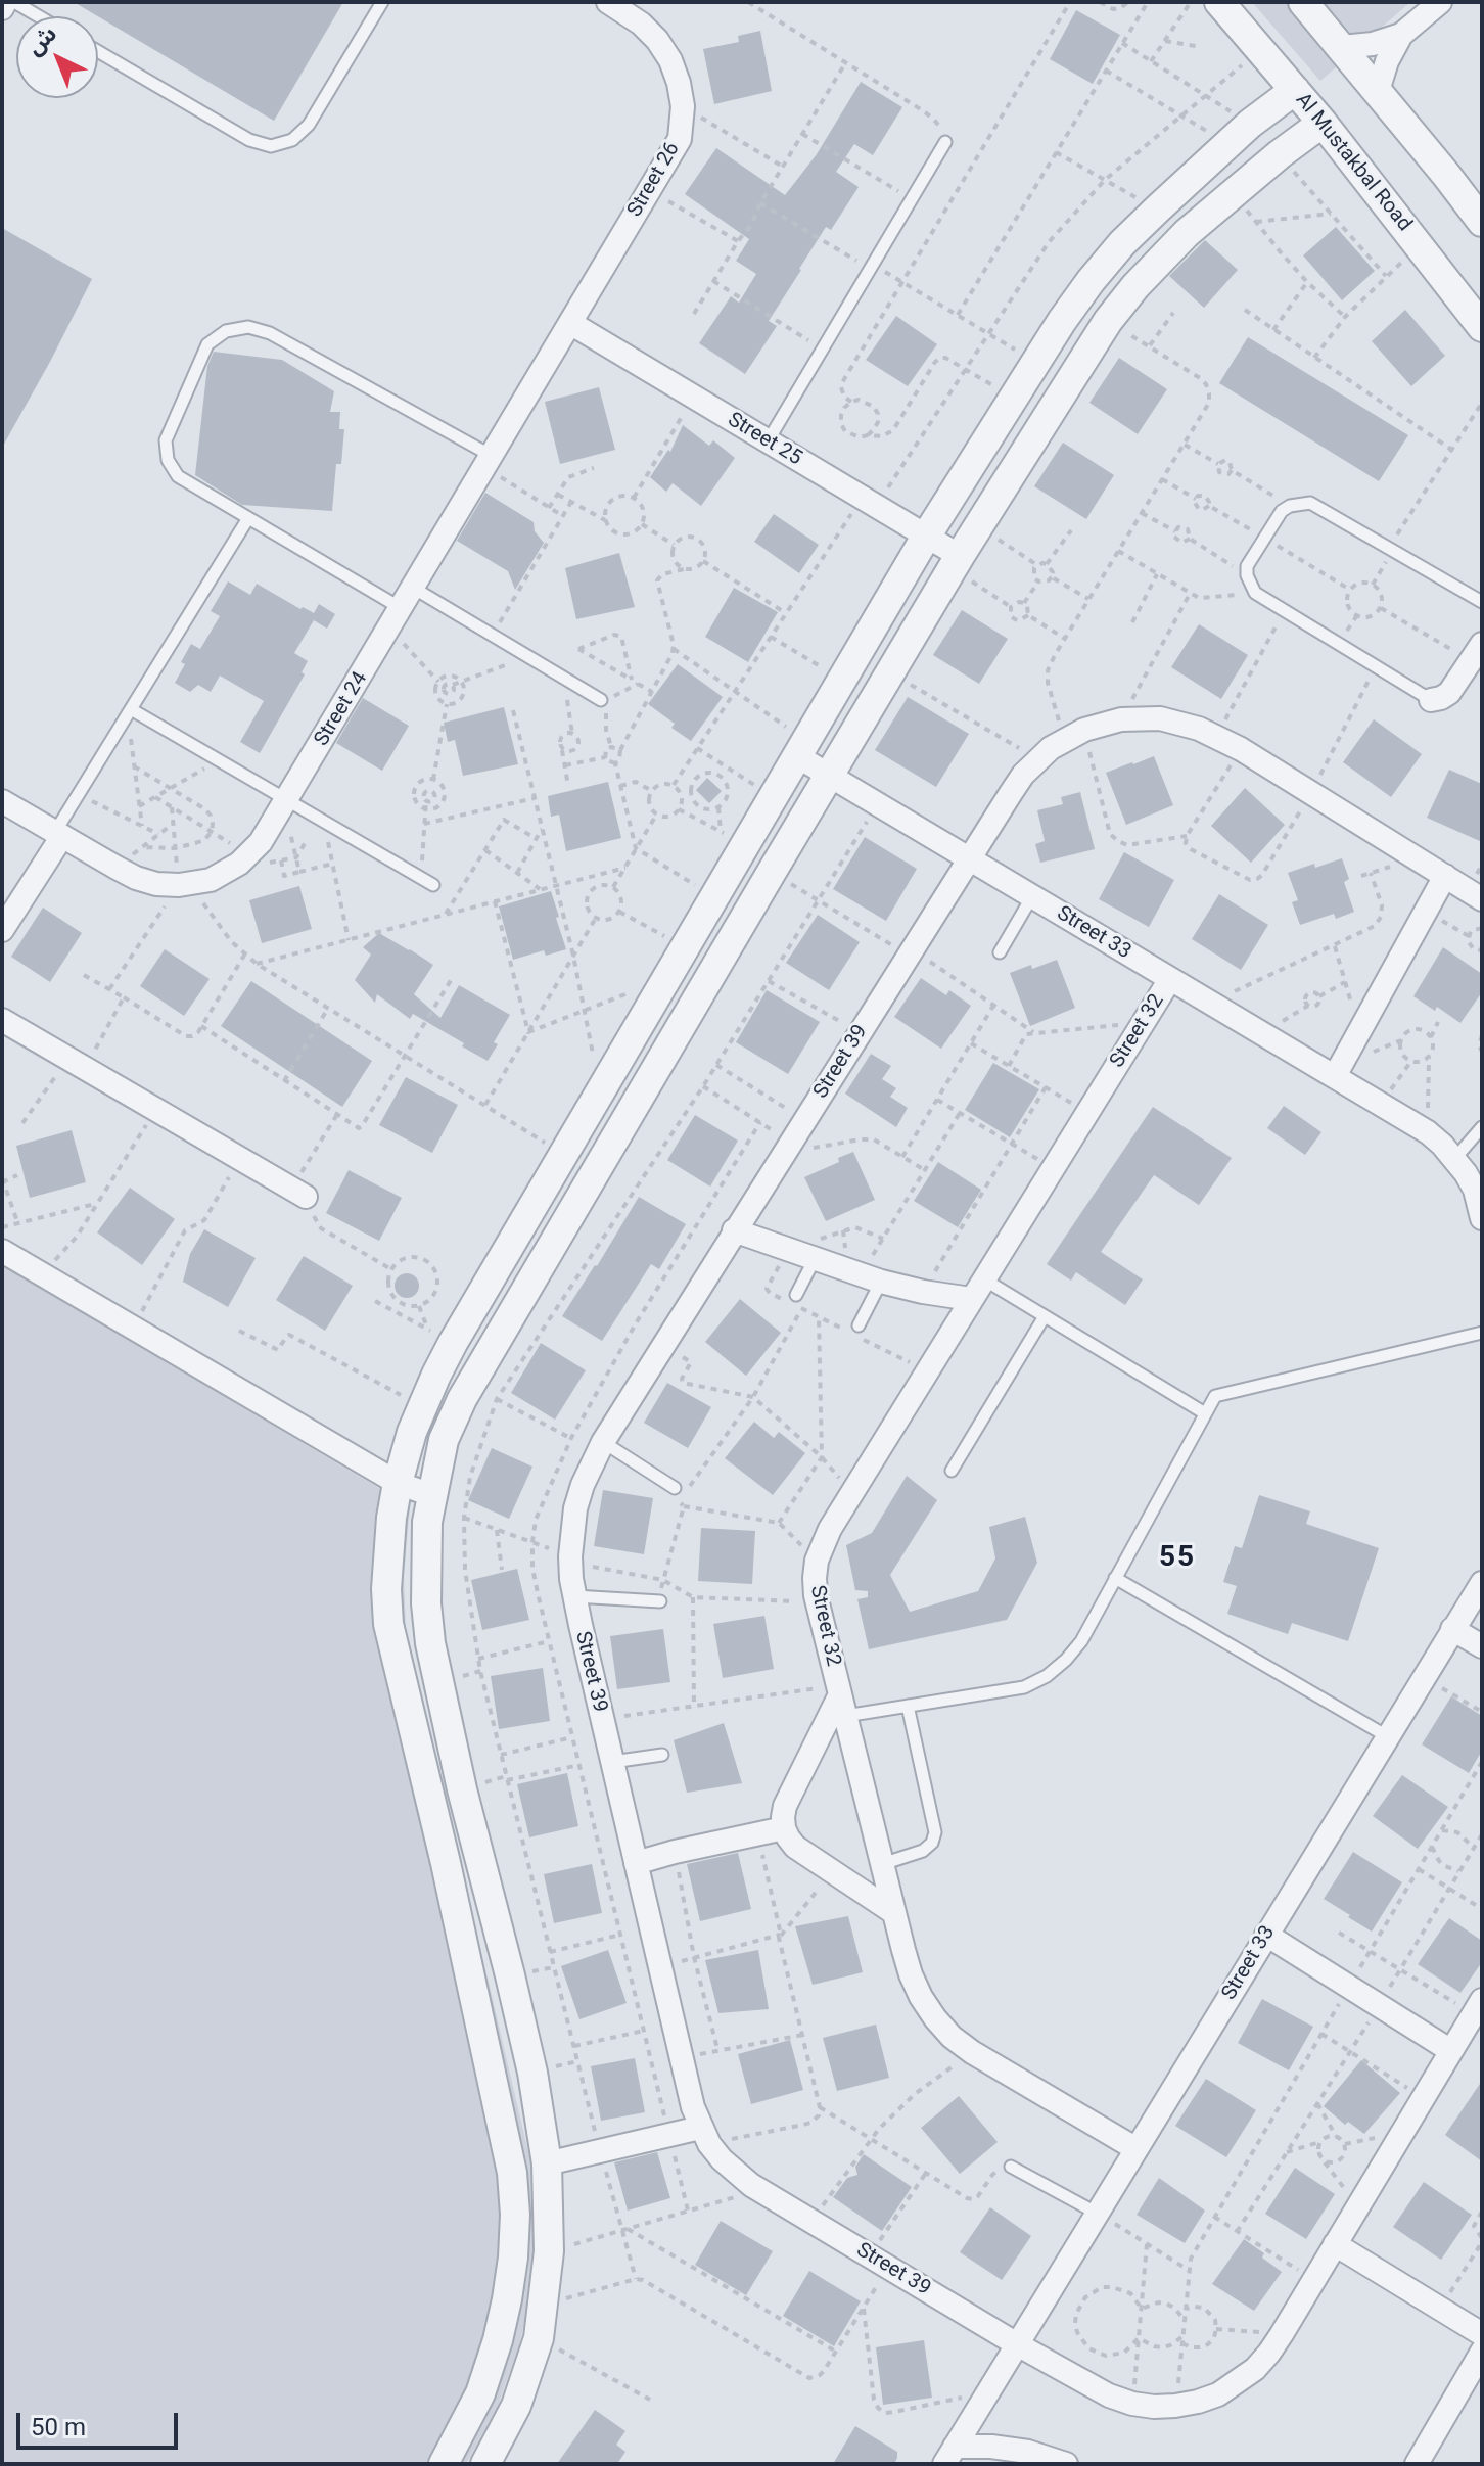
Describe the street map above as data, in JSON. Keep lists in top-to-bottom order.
{
  "streets": {
    "street": [
      "Al Mustakbal Road",
      "Street 26",
      "Street 25",
      "Street 24",
      "Street 33",
      "Street 32",
      "Street 39"
    ]
  },
  "crossings": [
    ["Street 26", "Street 25"],
    ["Street 26", "Street 24"],
    ["Street 25", "Street 24"],
    ["Street 33", "Street 32"],
    ["Street 33", "Street 39"]
  ],
  "districts": ["55"],
  "scale_bar": "50 m",
  "north": "top left"
}
